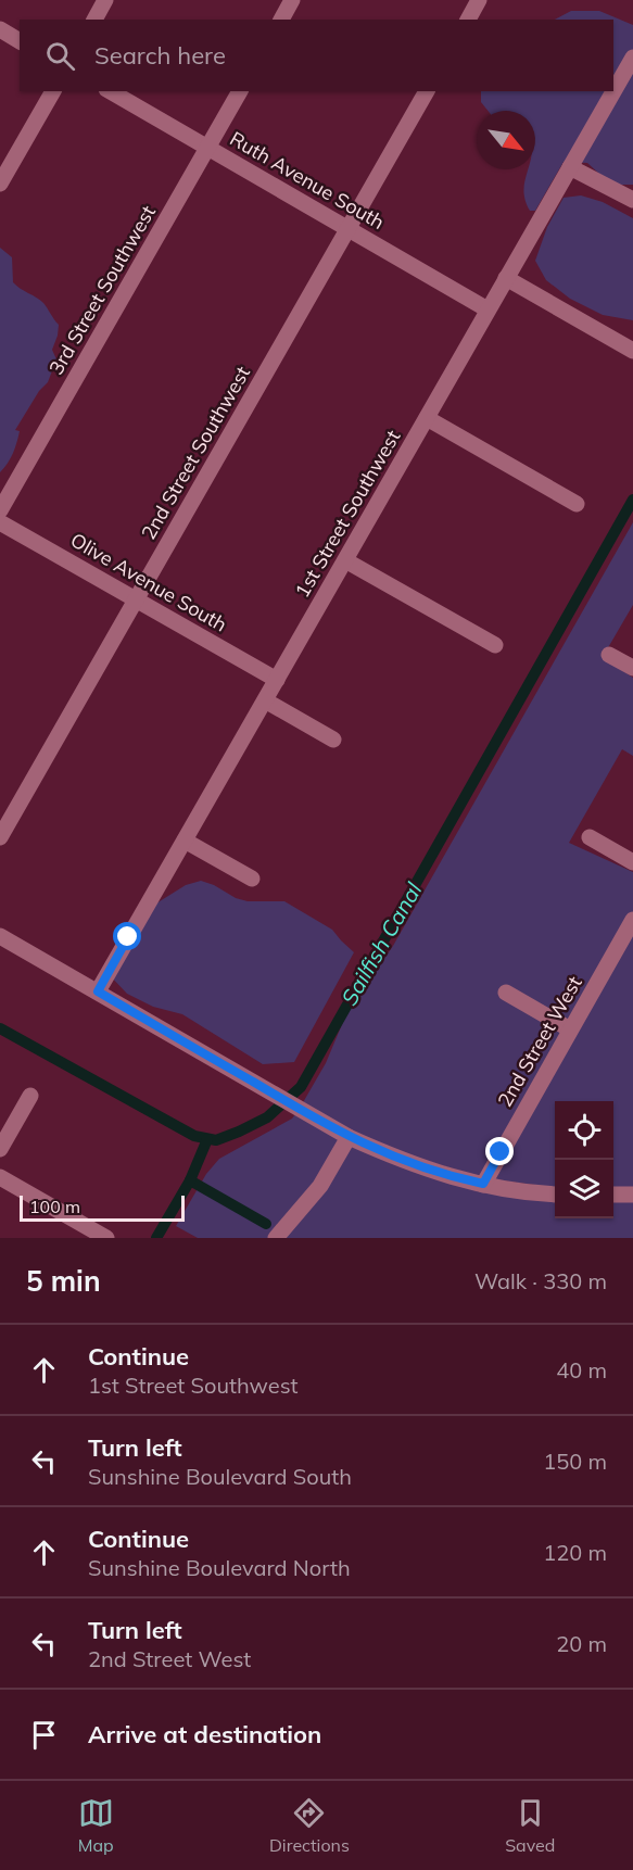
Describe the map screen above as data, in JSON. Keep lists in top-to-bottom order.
{
  "streets": {
    "street": [
      "Ruth Avenue South",
      "3rd Street Southwest",
      "2nd Street Southwest",
      "1st Street Southwest",
      "Olive Avenue South",
      "2nd Street West"
    ]
  },
  "crossings": [
    ["Ruth Avenue South", "3rd Street Southwest"],
    ["Ruth Avenue South", "2nd Street Southwest"],
    ["Ruth Avenue South", "1st Street Southwest"],
    ["2nd Street Southwest", "Olive Avenue South"],
    ["1st Street Southwest", "Olive Avenue South"]
  ],
  "water": ["Sailfish Canal"],
  "scale_bar": "100 m",
  "north": "bottom right",
  "page": {
    "search": "Search here",
    "scale": "100 m",
    "heading": ["5 min", "Walk · 330 m"],
    "list": [
      ["Continue", "1st Street Southwest", "40 m"],
      ["Turn left", "Sunshine Boulevard South", "150 m"],
      ["Continue", "Sunshine Boulevard North", "120 m"],
      ["Turn left", "2nd Street West", "20 m"],
      "Arrive at destination"
    ],
    "nav": ["Map", "Directions", "Saved"]
  }
}
